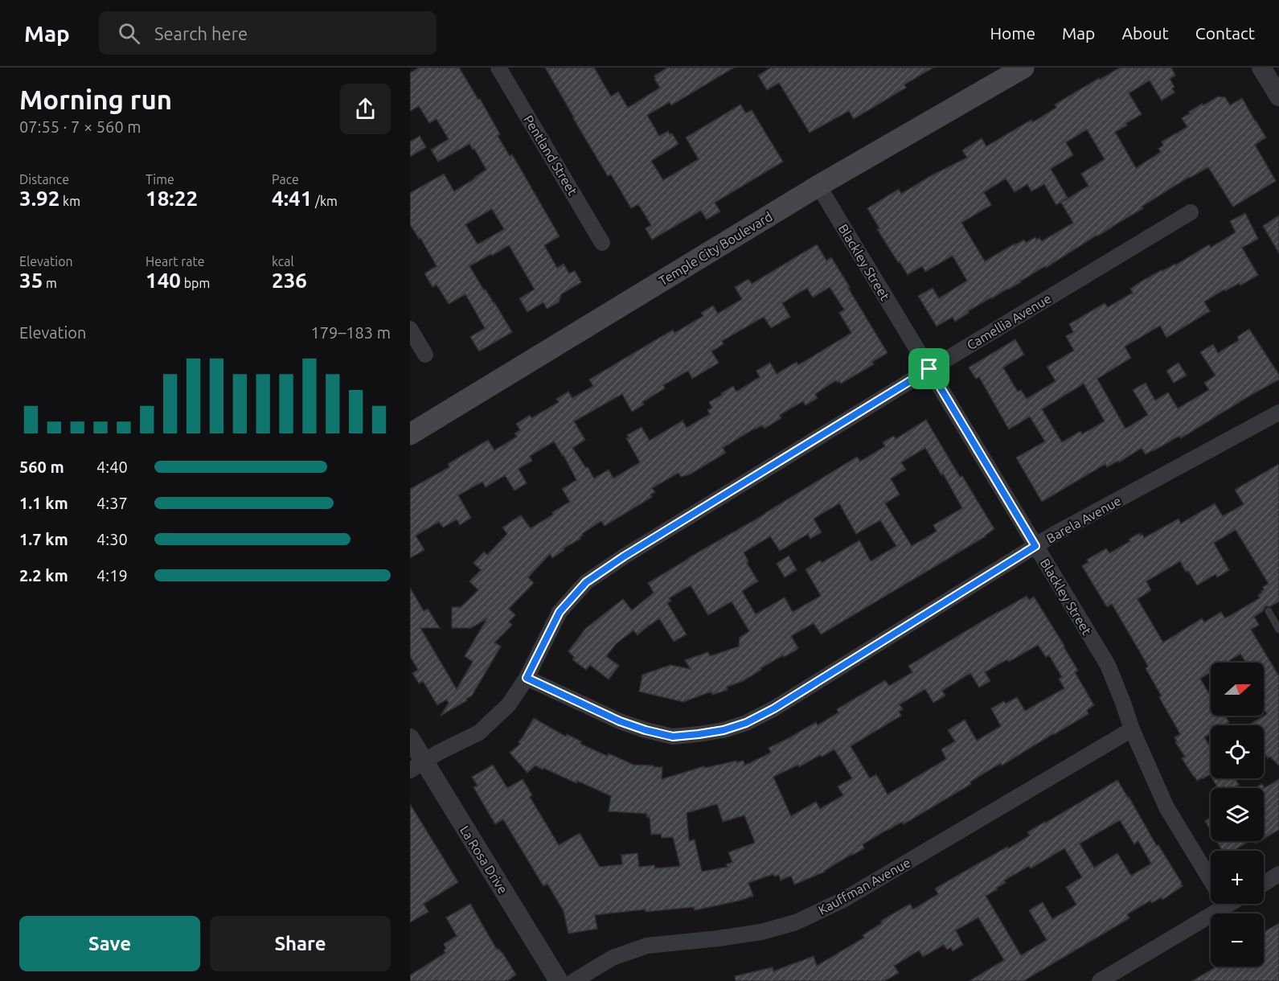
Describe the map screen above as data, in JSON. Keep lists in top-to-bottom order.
{
  "streets": {
    "main road": ["Temple City Boulevard"],
    "street": [
      "Pentland Street",
      "Blackley Street",
      "Camellia Avenue",
      "Barela Avenue",
      "La Rosa Drive",
      "Kauffman Avenue"
    ]
  },
  "crossings": [
    ["Temple City Boulevard", "Blackley Street"],
    ["Blackley Street", "Camellia Avenue"],
    ["Blackley Street", "Barela Avenue"],
    ["Blackley Street", "Kauffman Avenue"],
    ["Camellia Avenue", "Barela Avenue"],
    ["Camellia Avenue", "La Rosa Drive"]
  ],
  "north": "right",
  "page": {
    "header": "Map",
    "search": "Search here",
    "nav": [
      "Home",
      "Map",
      "About",
      "Contact"
    ],
    "heading": ["Morning run", "07:55 · 7 × 560 m"],
    "stats": [
      ["Distance", "3.92 km"],
      ["Time", "18:22"],
      ["Pace", "4:41 /km"],
      ["Elevation", "35 m"],
      ["Heart rate", "140 bpm"],
      ["kcal", "236"]
    ],
    "chart": ["Elevation", "179–183 m"],
    "list": [
      {
        "name": "560 m",
        "note": "4:40"
      },
      {
        "name": "1.1 km",
        "note": "4:37"
      },
      {
        "name": "1.7 km",
        "note": "4:30"
      },
      {
        "name": "2.2 km",
        "note": "4:19"
      }
    ],
    "map_buttons": ["+", "−"],
    "buttons": ["Save", "Share"]
  }
}
